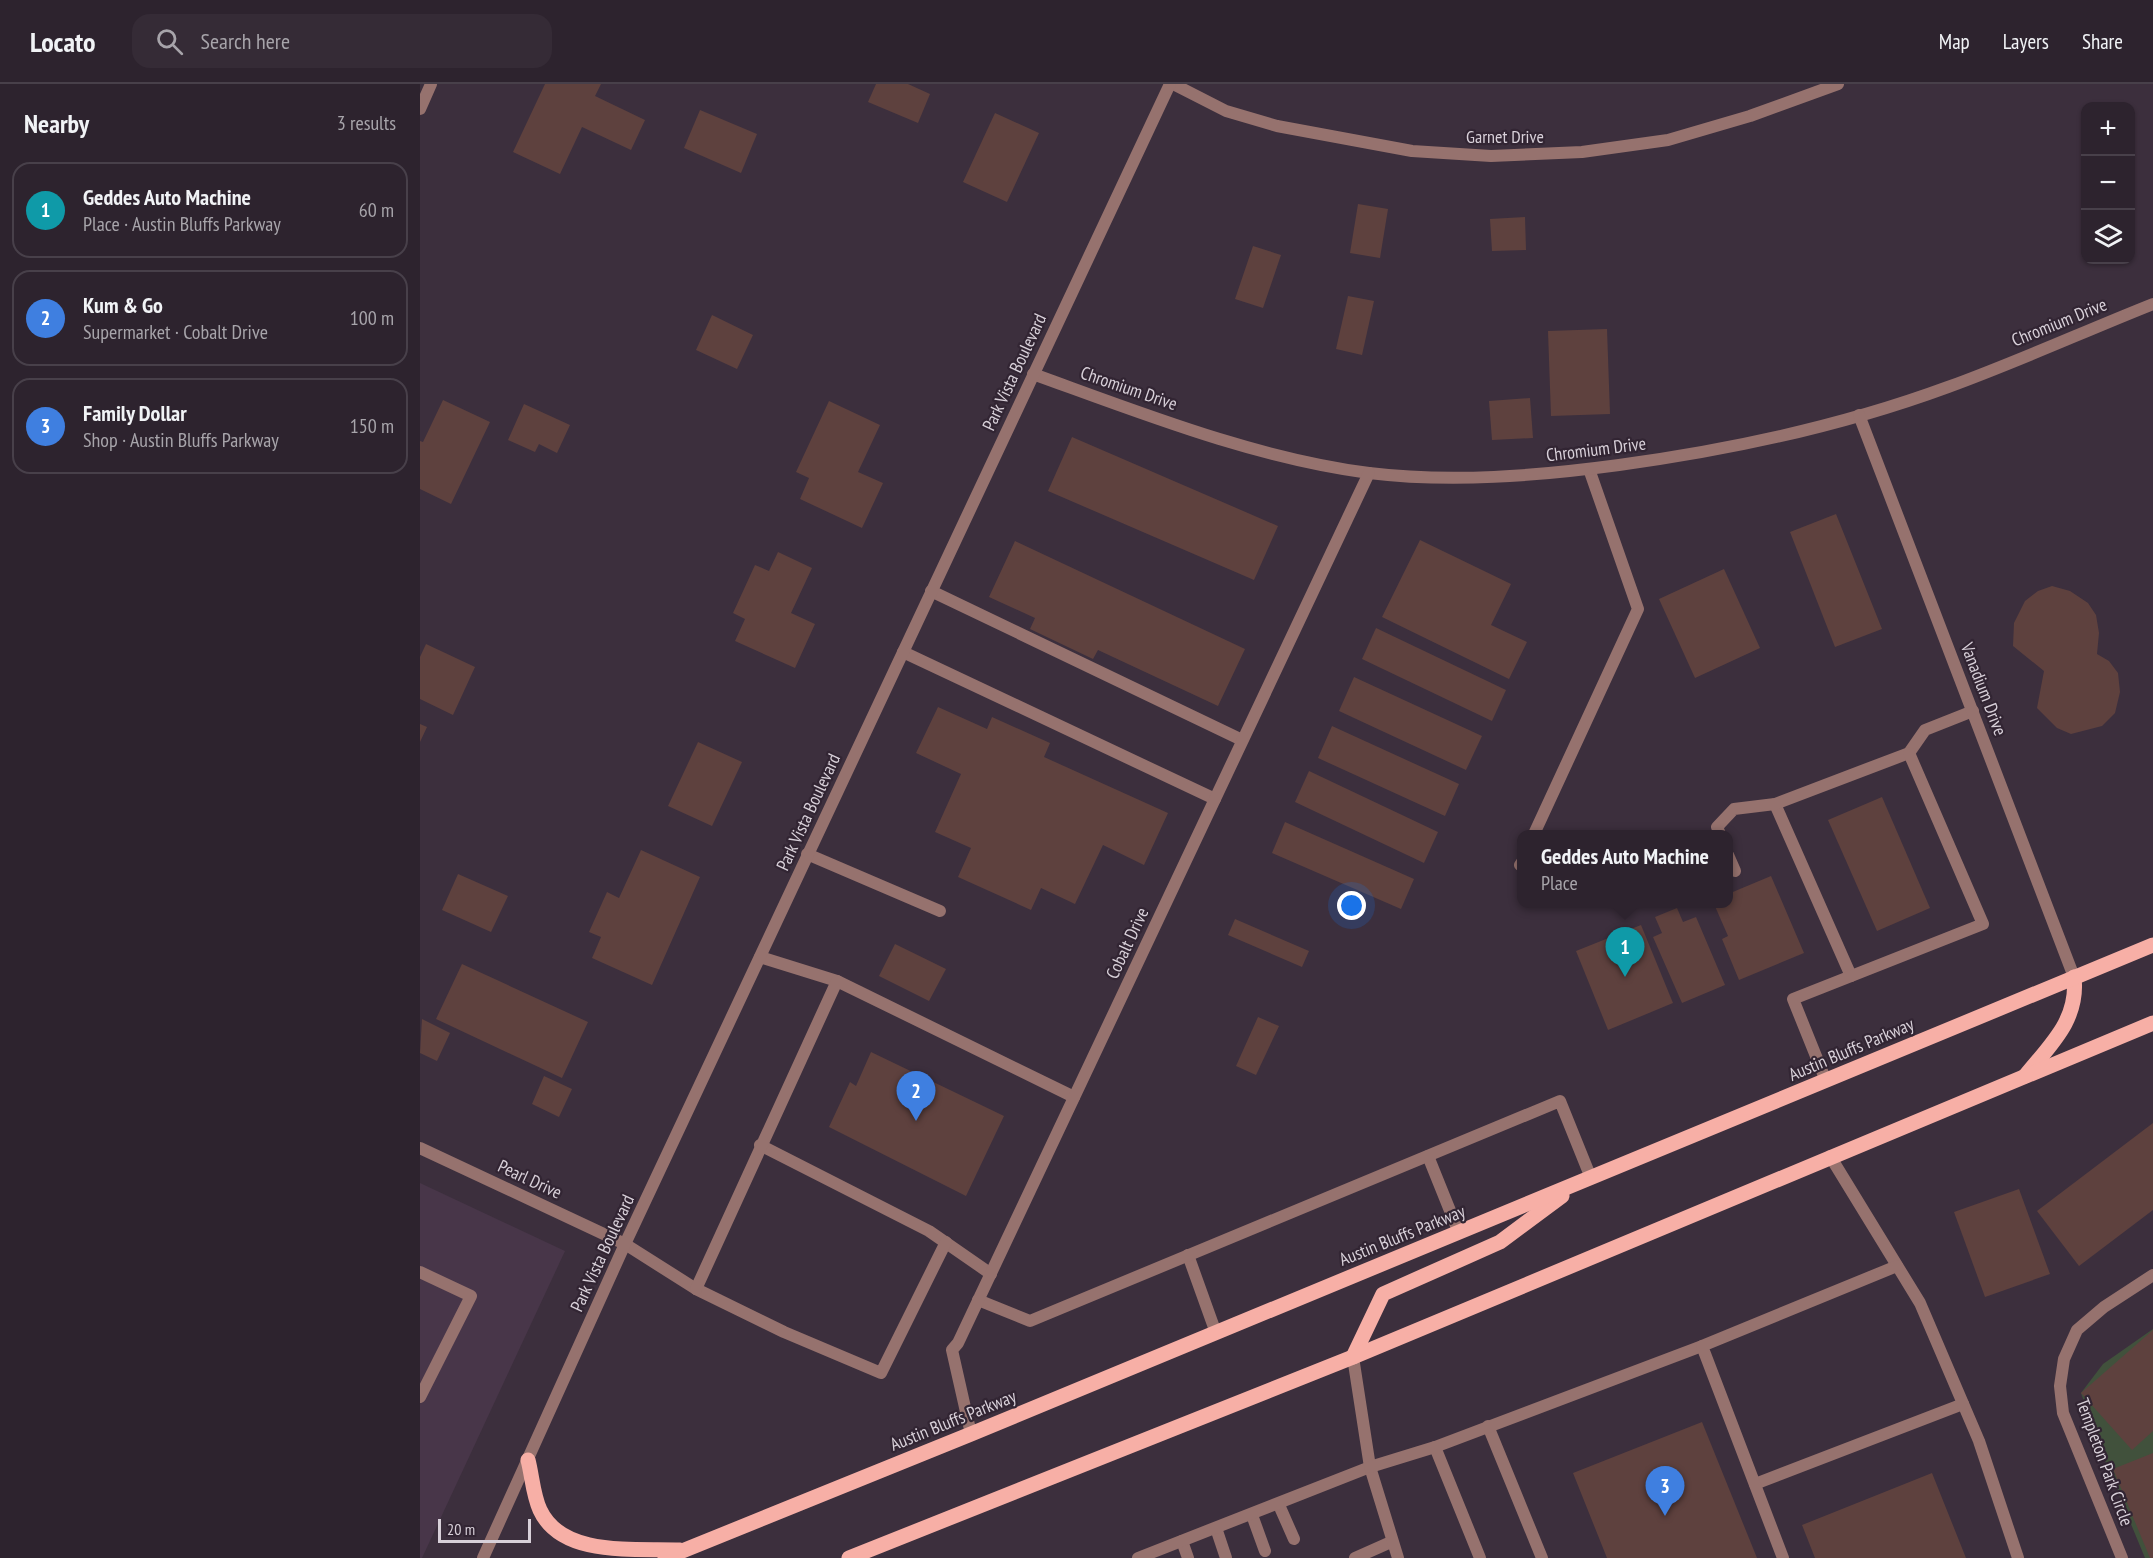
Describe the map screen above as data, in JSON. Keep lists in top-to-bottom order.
{
  "streets": {
    "main road": ["Austin Bluffs Parkway"],
    "street": [
      "Garnet Drive",
      "Chromium Drive",
      "Park Vista Boulevard",
      "Vanadium Drive",
      "Cobalt Drive",
      "Pearl Drive",
      "Templeton Park Circle"
    ]
  },
  "crossings": [
    ["Garnet Drive", "Park Vista Boulevard"],
    ["Chromium Drive", "Park Vista Boulevard"],
    ["Chromium Drive", "Vanadium Drive"],
    ["Chromium Drive", "Cobalt Drive"],
    ["Park Vista Boulevard", "Pearl Drive"],
    ["Vanadium Drive", "Austin Bluffs Parkway"],
    ["Cobalt Drive", "Austin Bluffs Parkway"]
  ],
  "scale_bar": "20 m",
  "page": {
    "header": "Locato",
    "search": "Search here",
    "nav": ["Map", "Layers", "Share"],
    "heading": ["Nearby", "3 results"],
    "map_buttons": ["+", "−"],
    "list": [
      {
        "mark": "1",
        "name": "Geddes Auto Machine",
        "note": "Place · Austin Bluffs Parkway",
        "value": "60 m"
      },
      {
        "mark": "2",
        "name": "Kum & Go",
        "note": "Supermarket · Cobalt Drive",
        "value": "100 m"
      },
      {
        "mark": "3",
        "name": "Family Dollar",
        "note": "Shop · Austin Bluffs Parkway",
        "value": "150 m"
      }
    ],
    "popup": ["Geddes Auto Machine", "Place"],
    "pins": ["1", "2", "3"],
    "scale": "20 m"
  }
}
